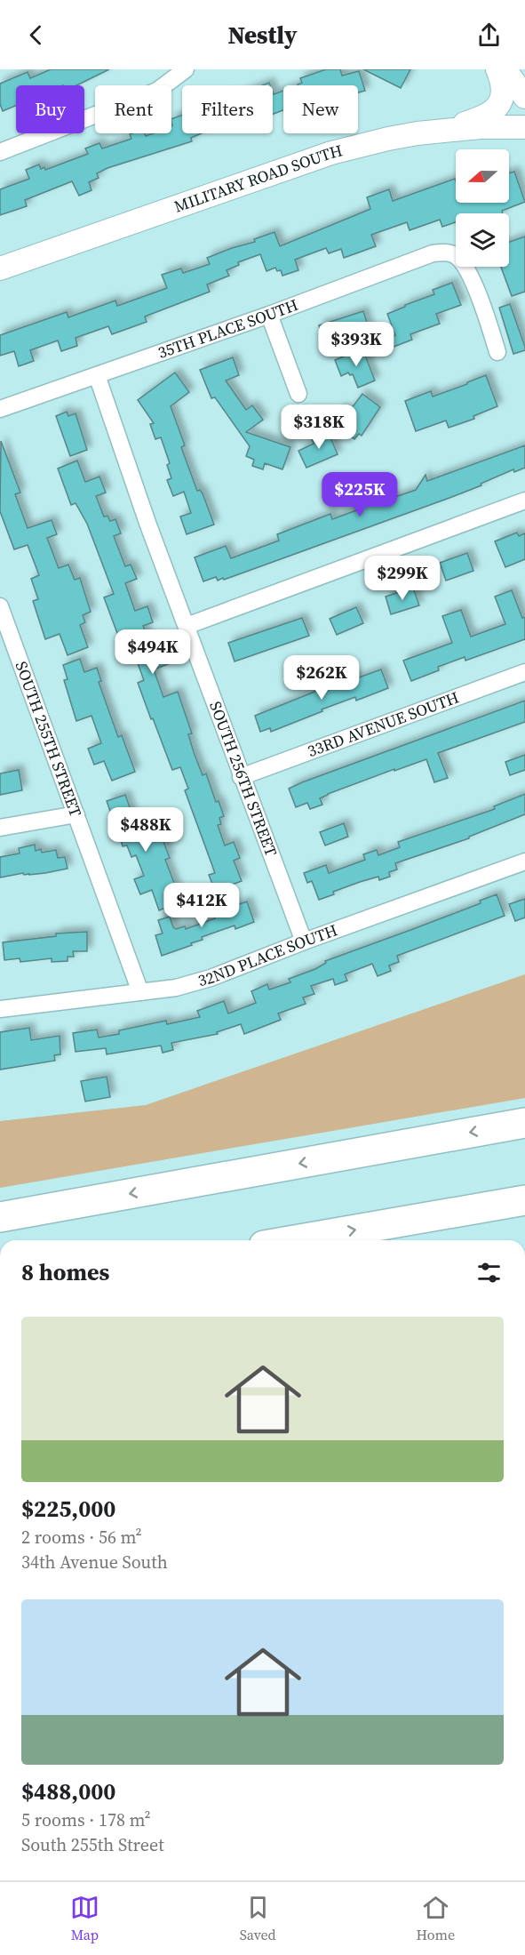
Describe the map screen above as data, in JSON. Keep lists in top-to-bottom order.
{
  "streets": {
    "main road": ["MILITARY ROAD SOUTH"],
    "street": [
      "35TH PLACE SOUTH",
      "33RD AVENUE SOUTH",
      "SOUTH 255TH STREET",
      "SOUTH 256TH STREET",
      "32ND PLACE SOUTH"
    ]
  },
  "crossings": [
    ["35TH PLACE SOUTH", "SOUTH 256TH STREET"],
    ["33RD AVENUE SOUTH", "SOUTH 256TH STREET"],
    ["SOUTH 255TH STREET", "32ND PLACE SOUTH"],
    ["SOUTH 256TH STREET", "32ND PLACE SOUTH"]
  ],
  "north": "left",
  "page": {
    "header": "Nestly",
    "chip": [
      "Buy",
      "Rent",
      "Filters",
      "New"
    ],
    "price": [
      "$393K",
      "$318K",
      "$225K",
      "$299K",
      "$494K",
      "$262K",
      "$488K",
      "$412K"
    ],
    "heading": "8 homes",
    "list": [
      {
        "name": "$225,000",
        "note": "2 rooms · 56 m² · 34th Avenue South"
      },
      {
        "name": "$488,000",
        "note": "5 rooms · 178 m² · South 255th Street"
      }
    ],
    "tabs": ["Map", "Saved", "Home"]
  }
}
